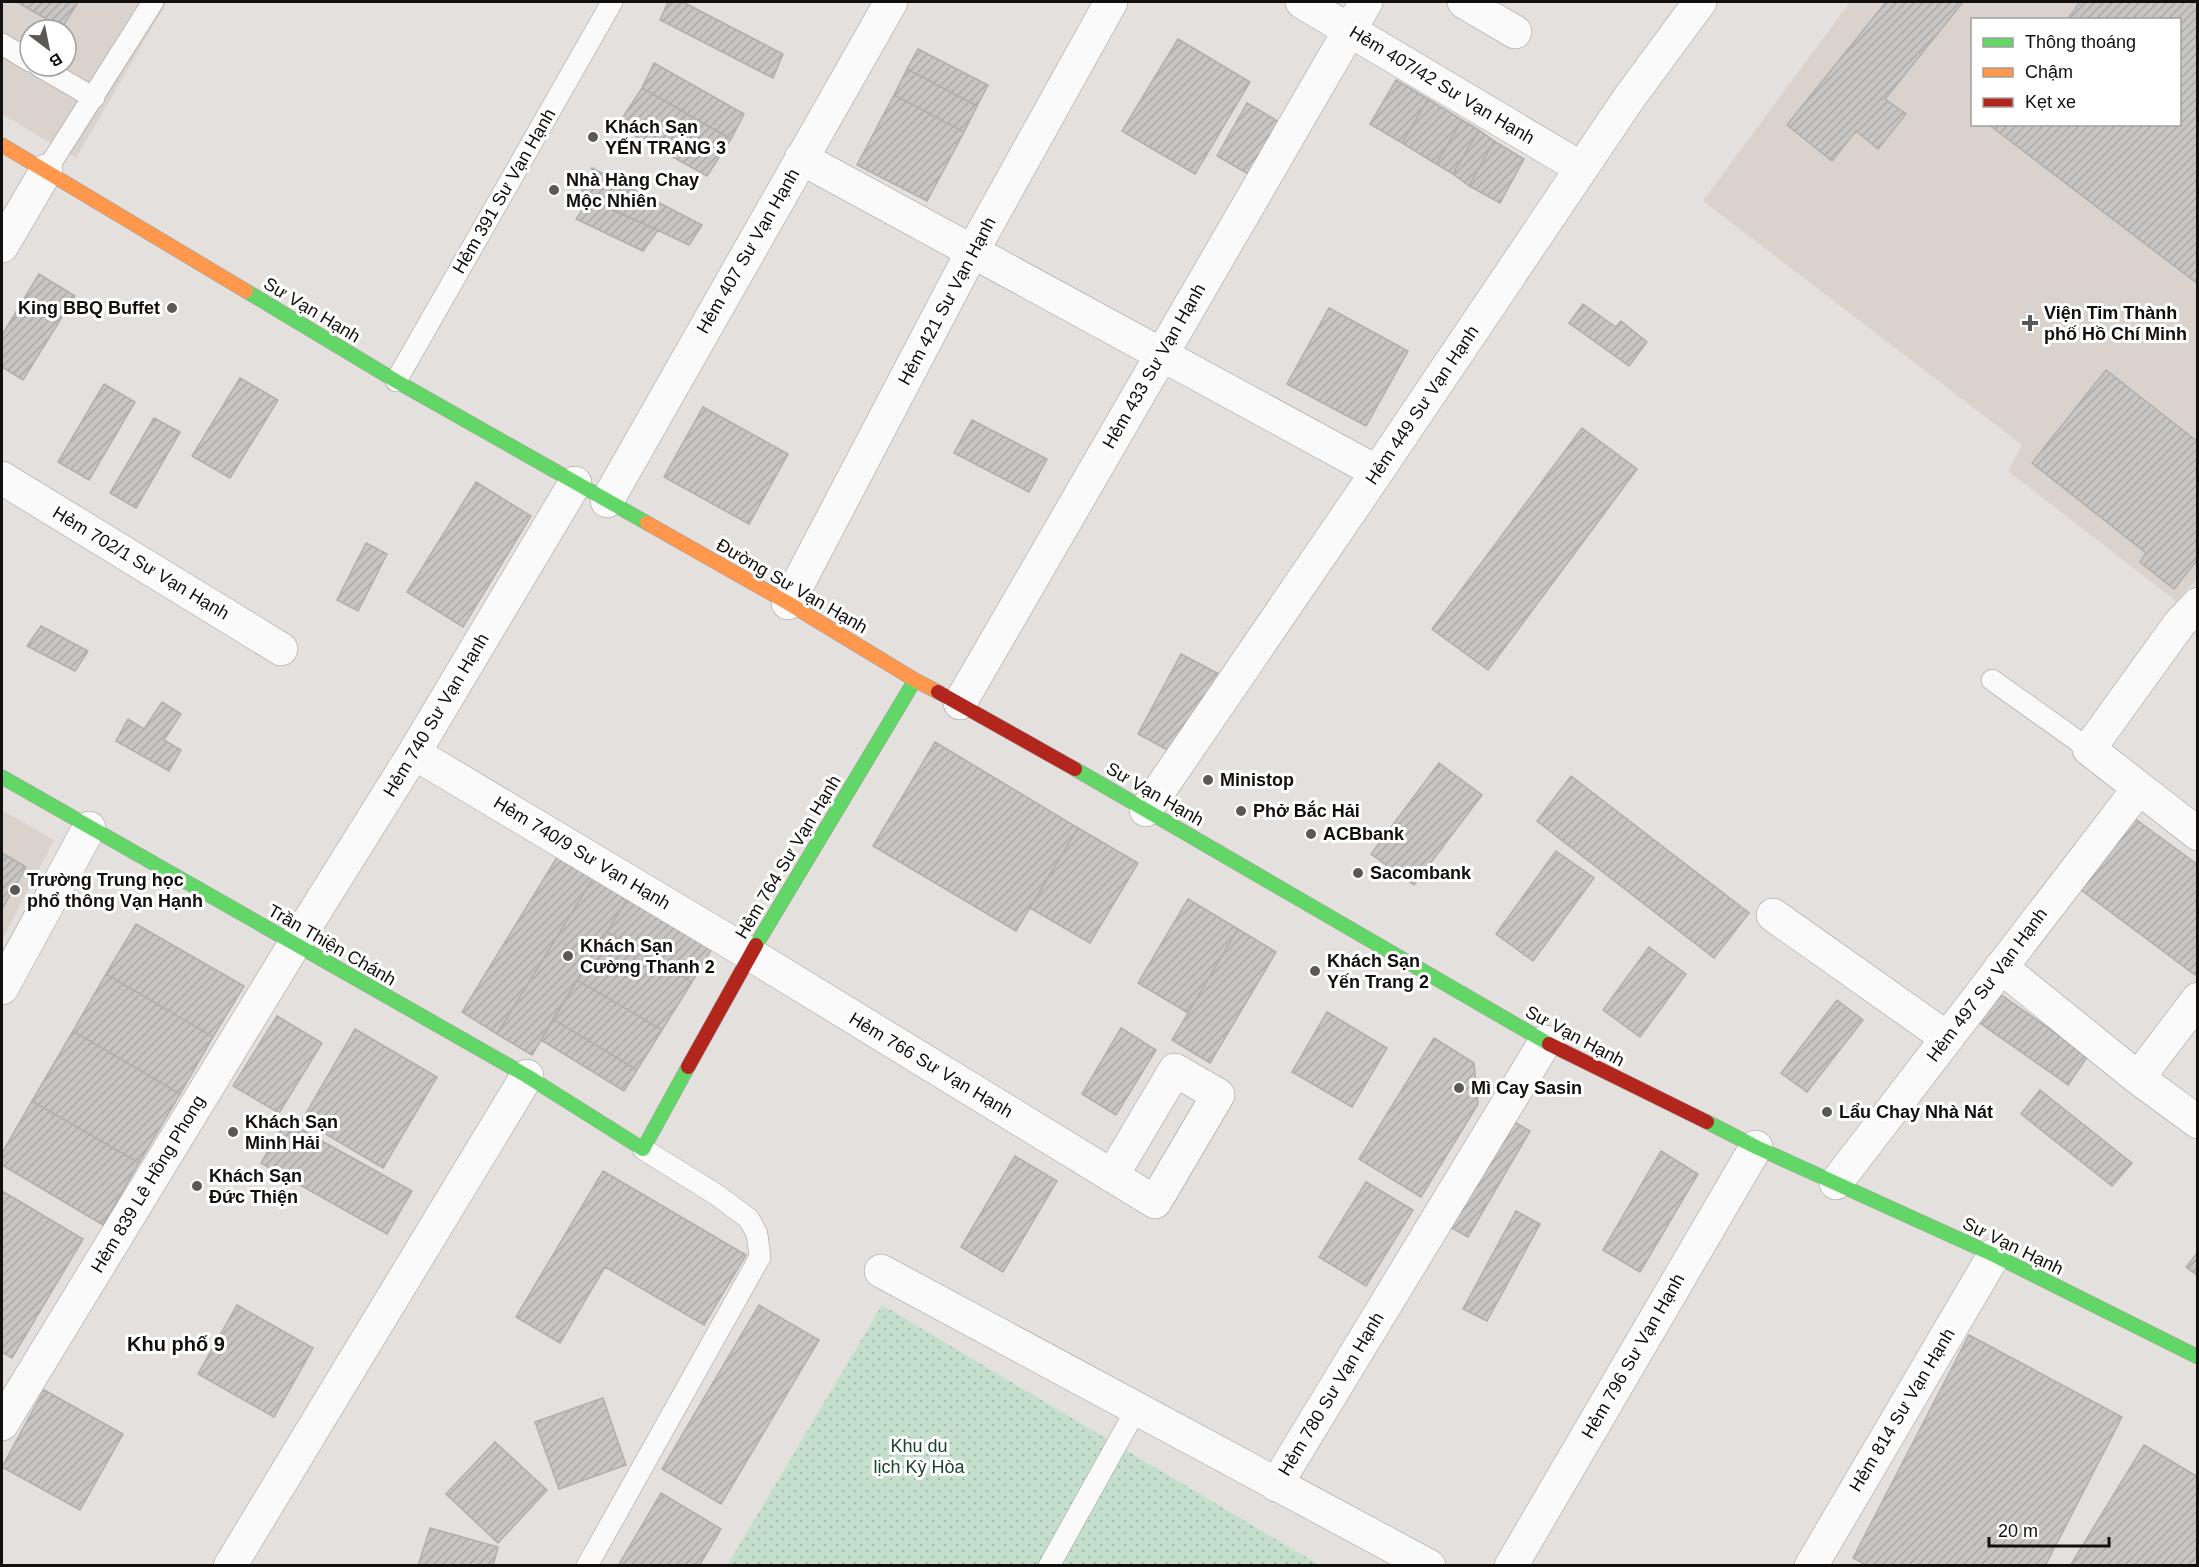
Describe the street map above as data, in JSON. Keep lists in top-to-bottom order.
{
  "streets": {
    "street": [
      "Hẻm 407/42 Sư Vạn Hạnh",
      "Hẻm 407 Sư Vạn Hạnh",
      "Hẻm 421 Sư Vạn Hạnh",
      "Sư Vạn Hạnh",
      "Hẻm 433 Sư Vạn Hạnh",
      "Hẻm 449 Sư Vạn Hạnh",
      "Hẻm 702/1 Sư Vạn Hạnh",
      "Đường Sư Vạn Hạnh",
      "Hẻm 740 Sư Vạn Hạnh",
      "Hẻm 740/9 Sư Vạn Hạnh",
      "Hẻm 764 Sư Vạn Hạnh",
      "Trần Thiện Chánh",
      "Hẻm 497 Sư Vạn Hạnh",
      "Hẻm 766 Sư Vạn Hạnh",
      "Hẻm 839 Lê Hồng Phong",
      "Hẻm 796 Sư Vạn Hạnh",
      "Hẻm 780 Sư Vạn Hạnh",
      "Hẻm 814 Sư Vạn Hạnh"
    ],
    "lane": ["Hẻm 391 Sư Vạn Hạnh"]
  },
  "crossings": [
    ["Hẻm 407/42 Sư Vạn Hạnh", "Hẻm 433 Sư Vạn Hạnh"],
    ["Hẻm 407/42 Sư Vạn Hạnh", "Hẻm 449 Sư Vạn Hạnh"],
    ["Hẻm 391 Sư Vạn Hạnh", "Sư Vạn Hạnh"],
    ["Hẻm 407 Sư Vạn Hạnh", "Sư Vạn Hạnh"],
    ["Hẻm 407 Sư Vạn Hạnh", "Đường Sư Vạn Hạnh"],
    ["Hẻm 421 Sư Vạn Hạnh", "Đường Sư Vạn Hạnh"],
    ["Sư Vạn Hạnh", "Hẻm 433 Sư Vạn Hạnh"],
    ["Sư Vạn Hạnh", "Hẻm 449 Sư Vạn Hạnh"],
    ["Sư Vạn Hạnh", "Đường Sư Vạn Hạnh"],
    ["Sư Vạn Hạnh", "Hẻm 740 Sư Vạn Hạnh"],
    ["Sư Vạn Hạnh", "Hẻm 497 Sư Vạn Hạnh"],
    ["Sư Vạn Hạnh", "Hẻm 796 Sư Vạn Hạnh"],
    ["Sư Vạn Hạnh", "Hẻm 780 Sư Vạn Hạnh"],
    ["Sư Vạn Hạnh", "Hẻm 814 Sư Vạn Hạnh"],
    ["Hẻm 433 Sư Vạn Hạnh", "Đường Sư Vạn Hạnh"],
    ["Đường Sư Vạn Hạnh", "Hẻm 764 Sư Vạn Hạnh"],
    ["Hẻm 740 Sư Vạn Hạnh", "Hẻm 740/9 Sư Vạn Hạnh"],
    ["Hẻm 740 Sư Vạn Hạnh", "Trần Thiện Chánh"],
    ["Hẻm 740 Sư Vạn Hạnh", "Hẻm 839 Lê Hồng Phong"],
    ["Hẻm 740/9 Sư Vạn Hạnh", "Hẻm 764 Sư Vạn Hạnh"],
    ["Hẻm 740/9 Sư Vạn Hạnh", "Hẻm 766 Sư Vạn Hạnh"],
    ["Hẻm 764 Sư Vạn Hạnh", "Trần Thiện Chánh"],
    ["Hẻm 764 Sư Vạn Hạnh", "Hẻm 766 Sư Vạn Hạnh"],
    ["Trần Thiện Chánh", "Hẻm 839 Lê Hồng Phong"]
  ],
  "districts": ["Khu phố 9"],
  "parks": ["Khu du lịch Kỳ Hòa"],
  "places": {
    "other": [
      "Khách Sạn YẾN TRANG 3",
      "Nhà Hàng Chay Mộc Nhiên",
      "King BBQ Buffet",
      "Ministop",
      "Phở Bắc Hải",
      "ACBbank",
      "Sacombank",
      "Trường Trung học phổ thông Vạn Hạnh",
      "Khách Sạn Cường Thanh 2",
      "Khách Sạn Yến Trang 2",
      "Mì Cay Sasin",
      "Lẩu Chay Nhà Nát",
      "Khách Sạn Minh Hải",
      "Khách Sạn Đức Thiện"
    ],
    "health": ["Viện Tim Thành phố Hồ Chí Minh"]
  },
  "legend": ["Thông thoáng", "Chậm", "Kẹt xe"],
  "scale_bar": "20 m",
  "north": "bottom right"
}
